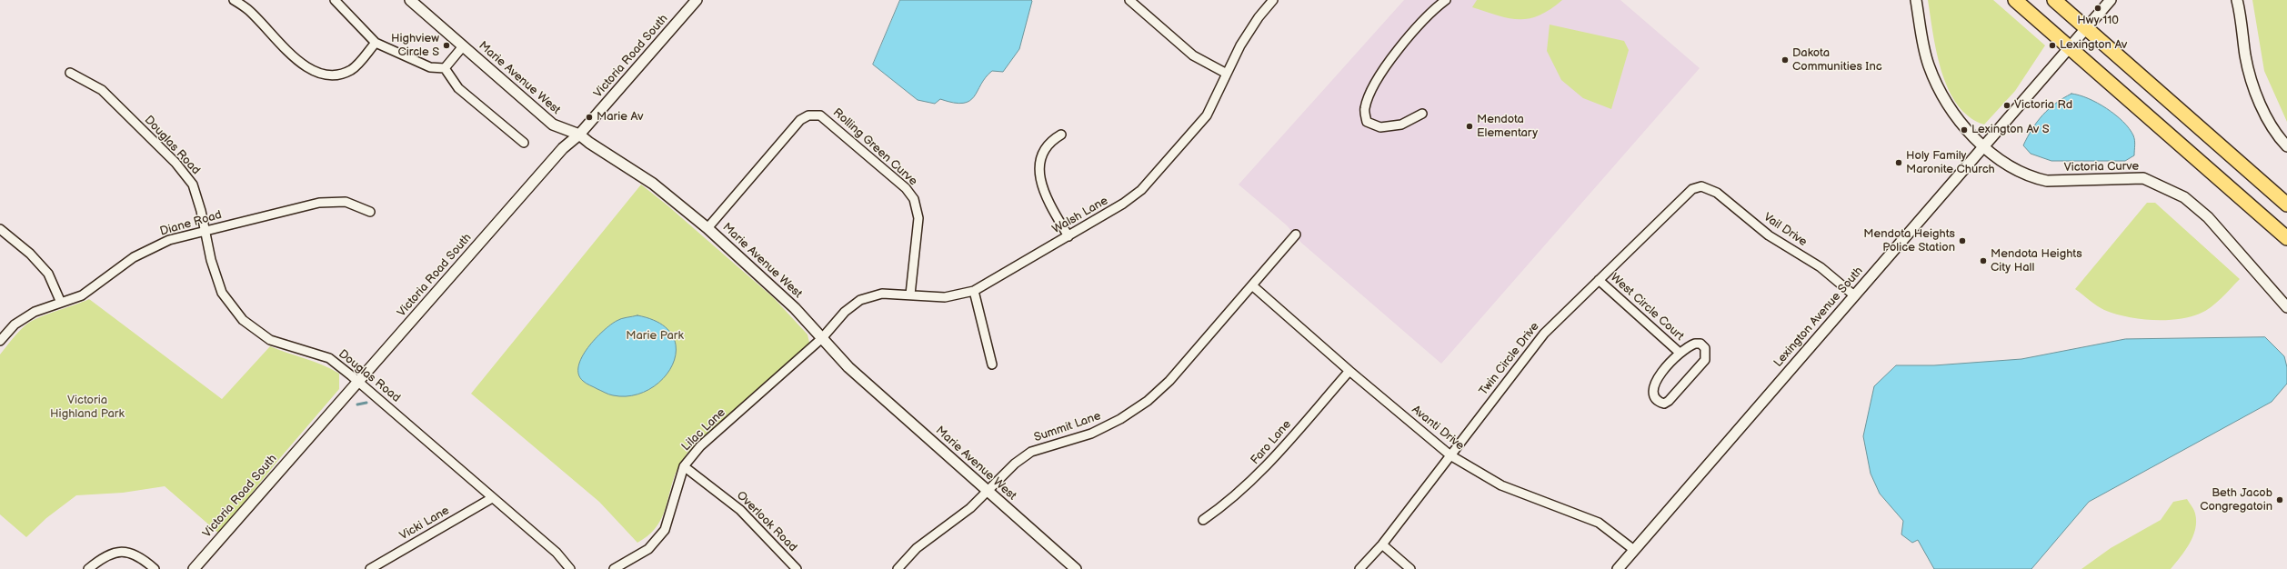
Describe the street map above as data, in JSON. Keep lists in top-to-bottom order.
{
  "streets": {
    "street": [
      "Victoria Road South",
      "Marie Avenue West",
      "Douglas Road",
      "Rolling Green Curve",
      "Victoria Curve",
      "Walsh Lane",
      "Diane Road",
      "Vail Drive",
      "West Circle Court",
      "Lexington Avenue South",
      "Twin Circle Drive",
      "Summit Lane",
      "Avanti Drive",
      "Lilac Lane",
      "Faro Lane",
      "Overlook Road",
      "Vicki Lane"
    ]
  },
  "crossings": [
    ["Victoria Road South", "Marie Avenue West"],
    ["Victoria Road South", "Douglas Road"],
    ["Marie Avenue West", "Rolling Green Curve"],
    ["Marie Avenue West", "Walsh Lane"],
    ["Marie Avenue West", "Summit Lane"],
    ["Marie Avenue West", "Lilac Lane"],
    ["Douglas Road", "Diane Road"],
    ["Douglas Road", "Vicki Lane"],
    ["Rolling Green Curve", "Walsh Lane"],
    ["Victoria Curve", "Lexington Avenue South"],
    ["Walsh Lane", "Lilac Lane"],
    ["Vail Drive", "Lexington Avenue South"],
    ["Vail Drive", "Twin Circle Drive"],
    ["West Circle Court", "Twin Circle Drive"],
    ["Lexington Avenue South", "Avanti Drive"],
    ["Twin Circle Drive", "Avanti Drive"],
    ["Summit Lane", "Avanti Drive"],
    ["Avanti Drive", "Faro Lane"],
    ["Lilac Lane", "Overlook Road"]
  ],
  "parks": ["Marie Park", "Victoria Highland Park"],
  "places": [
    "Hwy 110",
    "Highview Circle S",
    "Lexington Av",
    "Dakota Communities Inc",
    "Victoria Rd",
    "Marie Av",
    "Mendota Elementary",
    "Lexington Av S",
    "Holy Family Maronite Church",
    "Mendota Heights Police Station",
    "Mendota Heights City Hall",
    "Beth Jacob Congregatoin"
  ]
}
